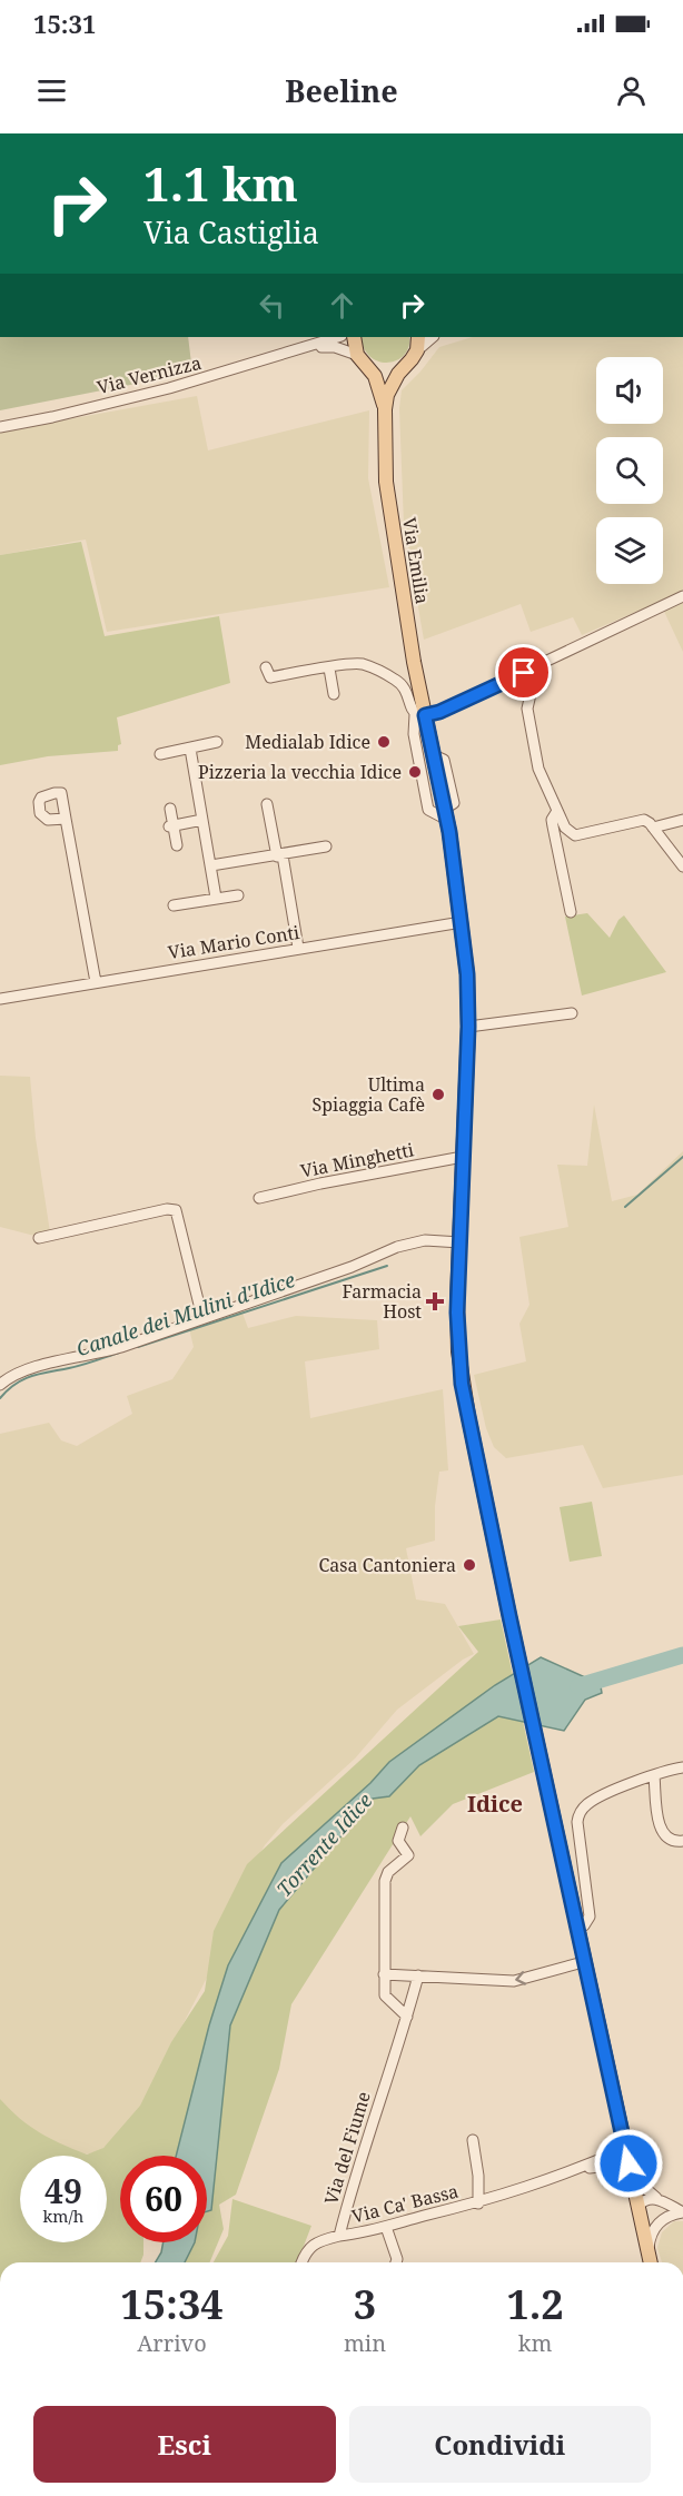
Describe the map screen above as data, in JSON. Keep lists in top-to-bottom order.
{
  "streets": {
    "main road": ["Via Emilia"],
    "street": [
      "Via Vernizza",
      "Via Mario Conti",
      "Via Minghetti",
      "Via del Fiume",
      "Via Ca' Bassa"
    ]
  },
  "crossings": [
    ["Via Vernizza", "Via Emilia"],
    ["Via Emilia", "Via Mario Conti"],
    ["Via Emilia", "Via Minghetti"],
    ["Via Emilia", "Via Ca' Bassa"],
    ["Via del Fiume", "Via Ca' Bassa"]
  ],
  "districts": ["Idice"],
  "water": ["Canale dei Mulini d'Idice", "Torrente Idice"],
  "places": {
    "other": [
      "Medialab Idice",
      "Pizzeria la vecchia Idice",
      "Ultima Spiaggia Cafè",
      "Casa Cantoniera"
    ],
    "health": ["Farmacia Host"]
  },
  "page": {
    "status": "15:31",
    "header": "Beeline",
    "turn": ["1.1 km", "Via Castiglia"],
    "speed": "49 km/h",
    "limit": "60",
    "eta": [
      "15:34",
      "Arrivo",
      "3",
      "min",
      "1.2",
      "km"
    ],
    "buttons": ["Esci", "Condividi"]
  }
}
